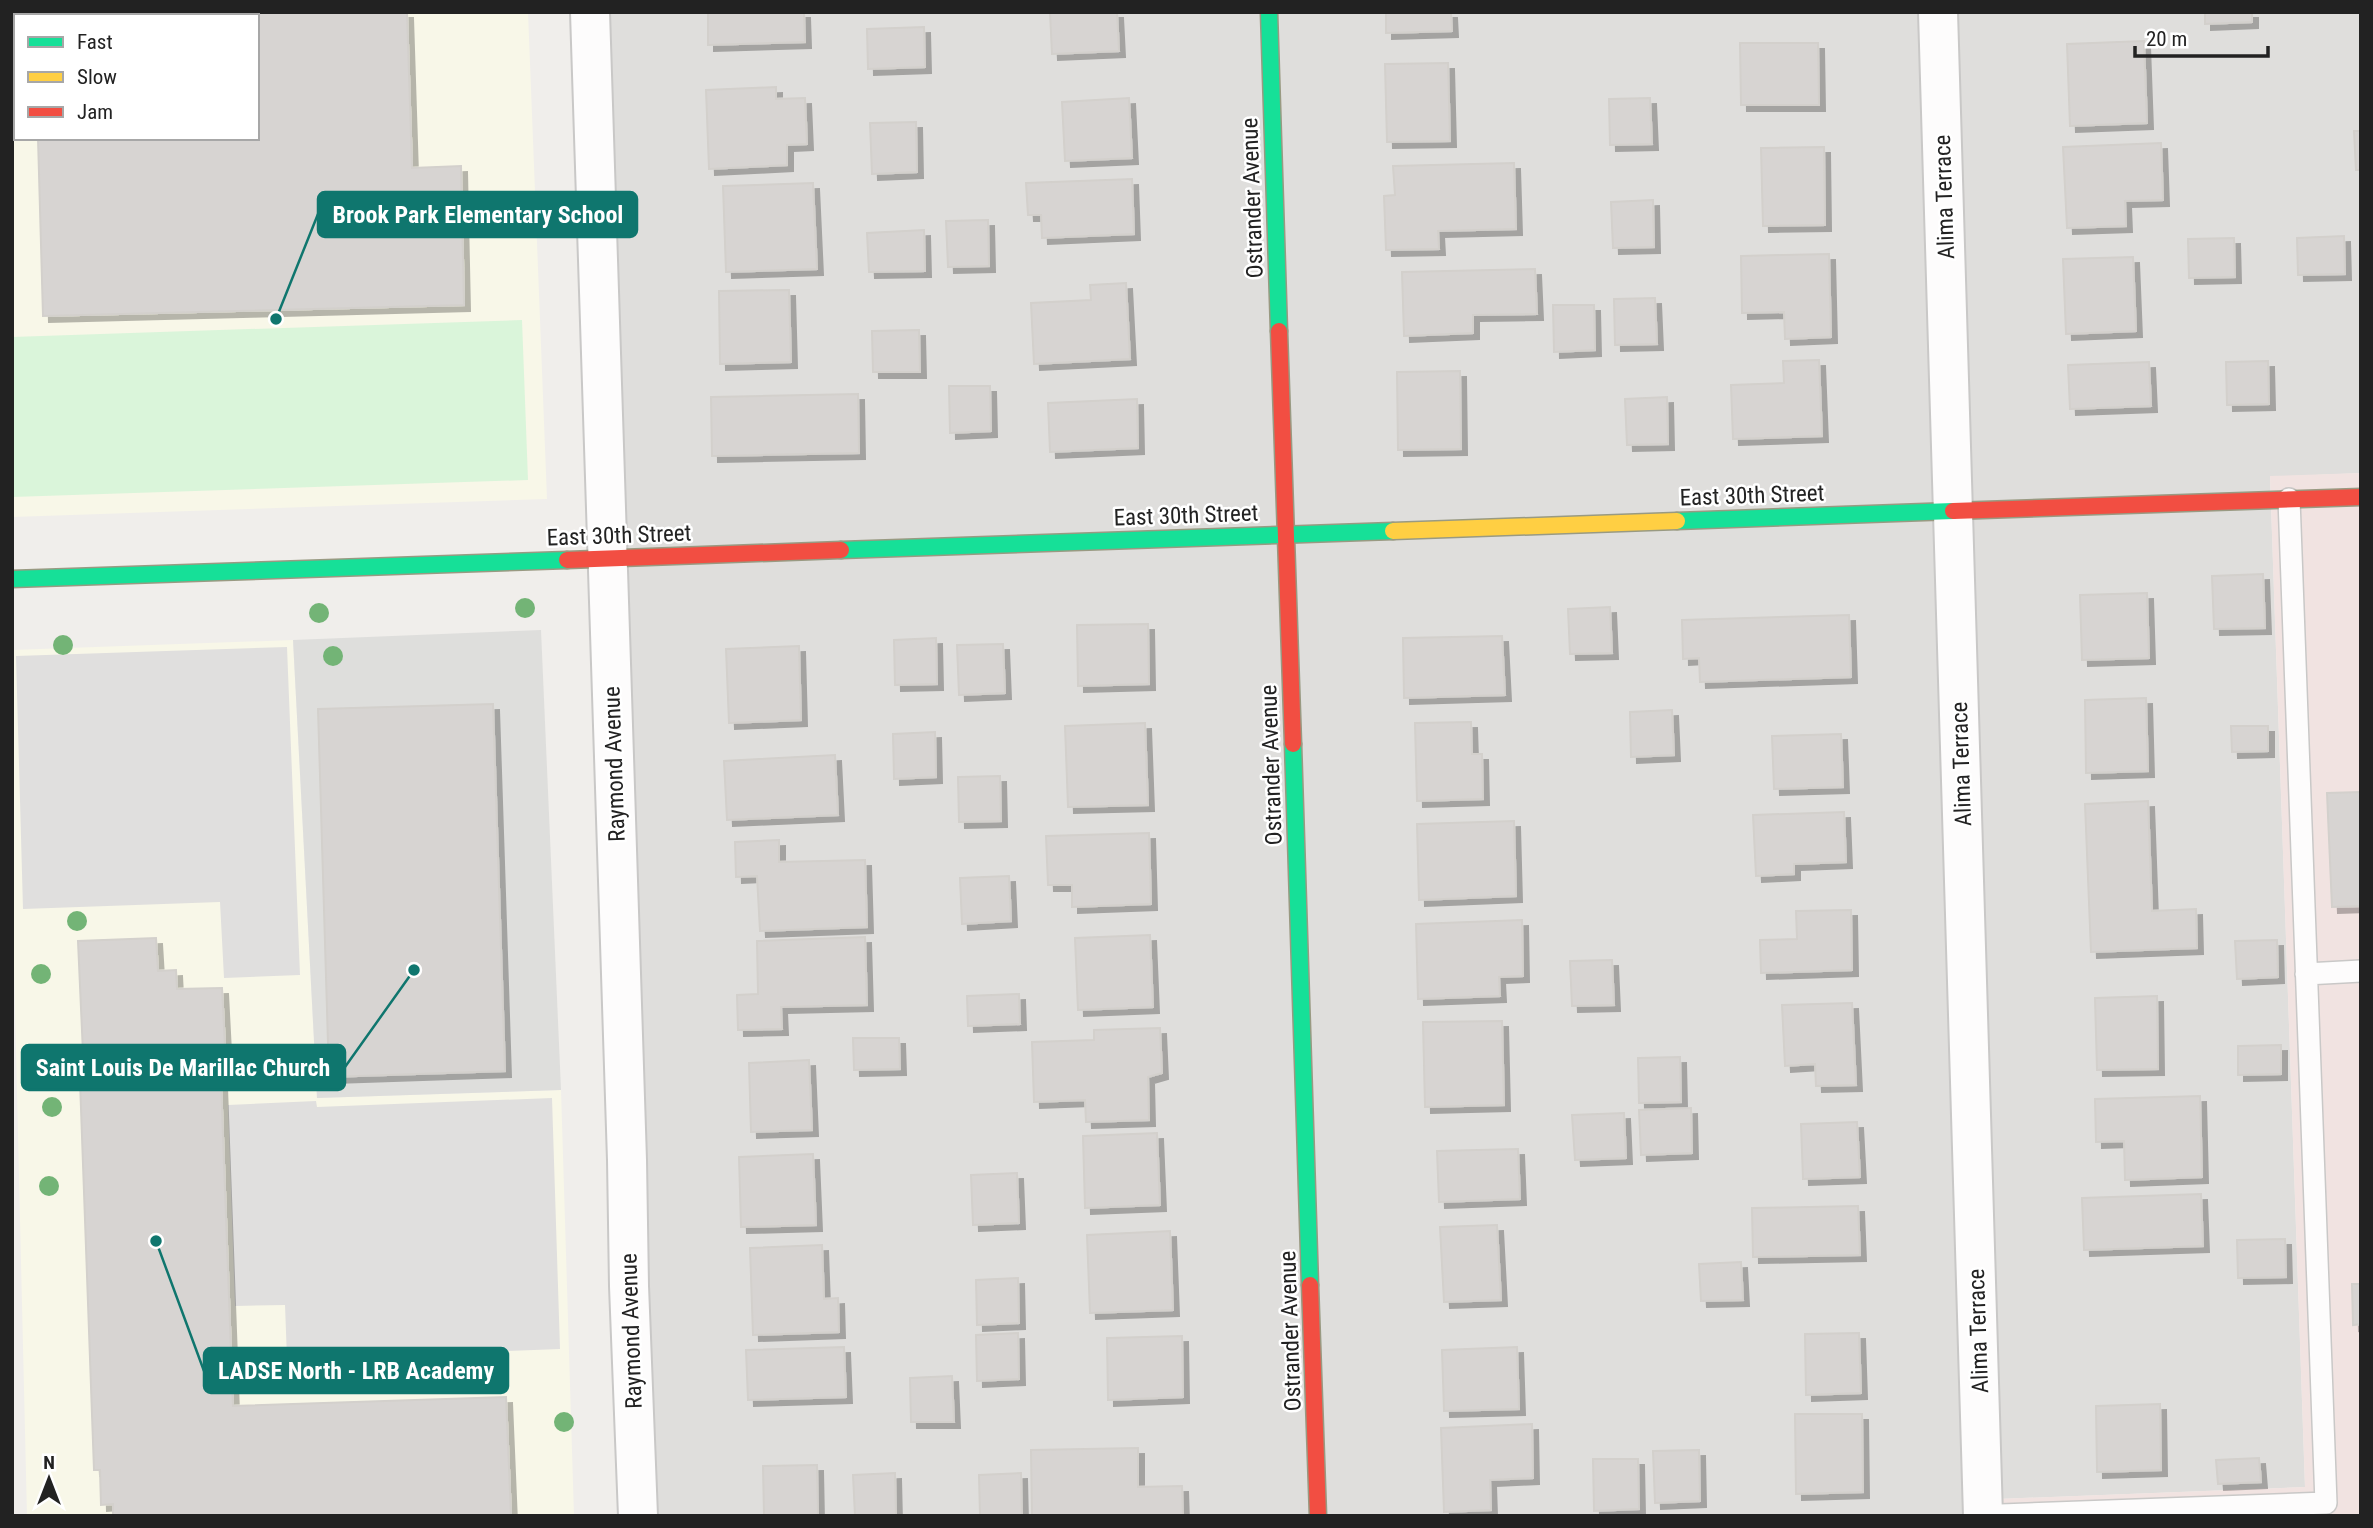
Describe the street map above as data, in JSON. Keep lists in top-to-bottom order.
{
  "streets": {
    "street": [
      "Alima Terrace",
      "Ostrander Avenue",
      "East 30th Street",
      "Raymond Avenue"
    ]
  },
  "crossings": [
    ["Alima Terrace", "East 30th Street"],
    ["Ostrander Avenue", "East 30th Street"],
    ["East 30th Street", "Raymond Avenue"]
  ],
  "places": ["Brook Park Elementary School", "Saint Louis De Marillac Church", "LADSE North - LRB Academy"],
  "legend": ["Fast", "Slow", "Jam"],
  "scale_bar": "20 m",
  "north": "top"
}
